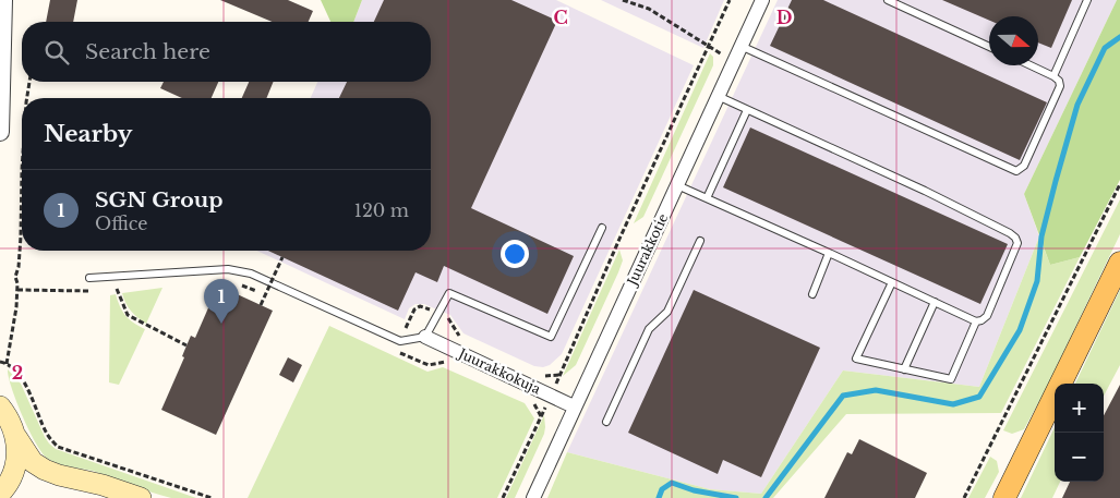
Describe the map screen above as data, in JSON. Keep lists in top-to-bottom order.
{
  "streets": {
    "street": ["Juurakkotie", "Juurakkokuja"]
  },
  "crossings": [
    ["Juurakkotie", "Juurakkokuja"]
  ],
  "north": "right",
  "page": {
    "search": "Search here",
    "heading": "Nearby",
    "list": [
      {
        "mark": "1",
        "name": "SGN Group",
        "note": "Office",
        "value": "120 m"
      }
    ],
    "pins": "1",
    "map_buttons": ["+", "−"]
  },
  "grid": {
    "columns": ["C", "D"],
    "rows": ["2"]
  }
}
